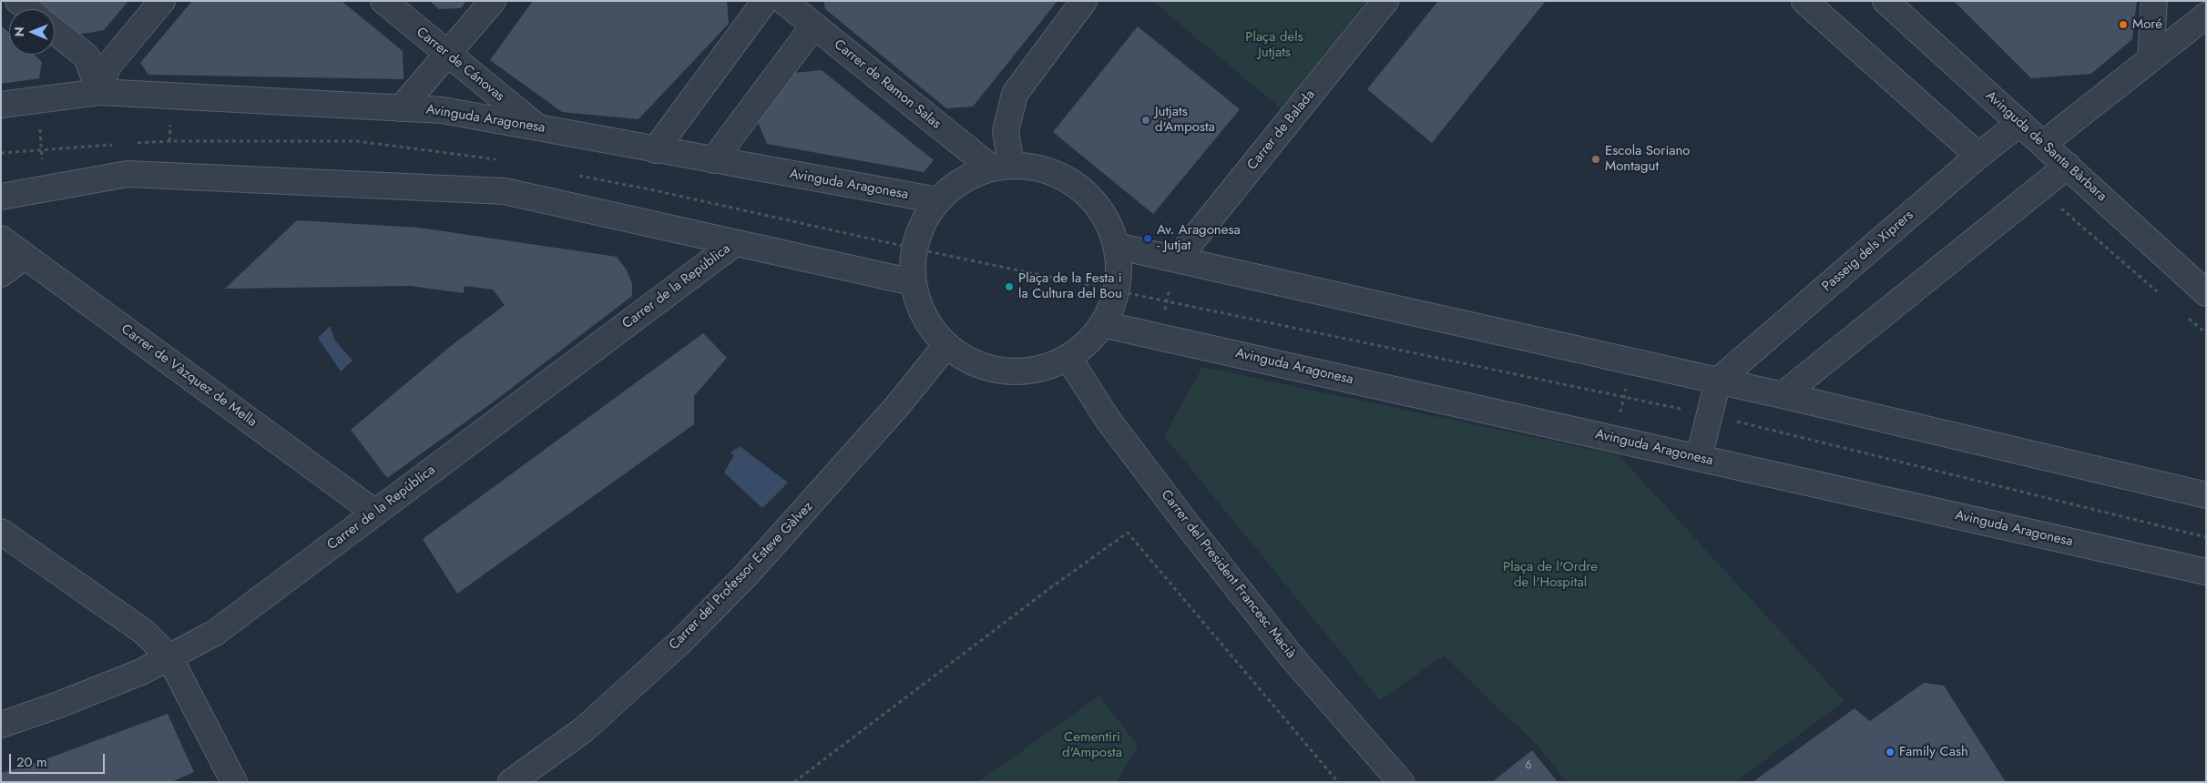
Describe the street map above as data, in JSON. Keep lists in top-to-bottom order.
{
  "streets": {
    "street": [
      "Carrer de Cánovas",
      "Carrer de Ramon Salas",
      "Avinguda Aragonesa",
      "Carrer de Balada",
      "Avinguda de Santa Bàrbara",
      "Passeig dels Xiprers",
      "Carrer de la República",
      "Carrer de Vàzquez de Mella",
      "Carrer del President Francesc Macià",
      "Carrer del Professor Esteve Gàlvez"
    ]
  },
  "crossings": [
    ["Carrer de Cánovas", "Avinguda Aragonesa"],
    ["Avinguda de Santa Bàrbara", "Passeig dels Xiprers"],
    ["Carrer de la República", "Carrer de Vàzquez de Mella"]
  ],
  "parks": ["Plaça dels Jutjats", "Plaça de l'Ordre de l'Hospital", "Cementiri d'Amposta"],
  "places": [
    "Moré",
    "Jutjats d'Amposta",
    "Escola Soriano Montagut",
    "Av. Aragonesa - Jutjat",
    "Plaça de la Festa i la Cultura del Bou",
    "Family Cash"
  ],
  "house_numbers": ["6"],
  "scale_bar": "20 m",
  "north": "left"
}
